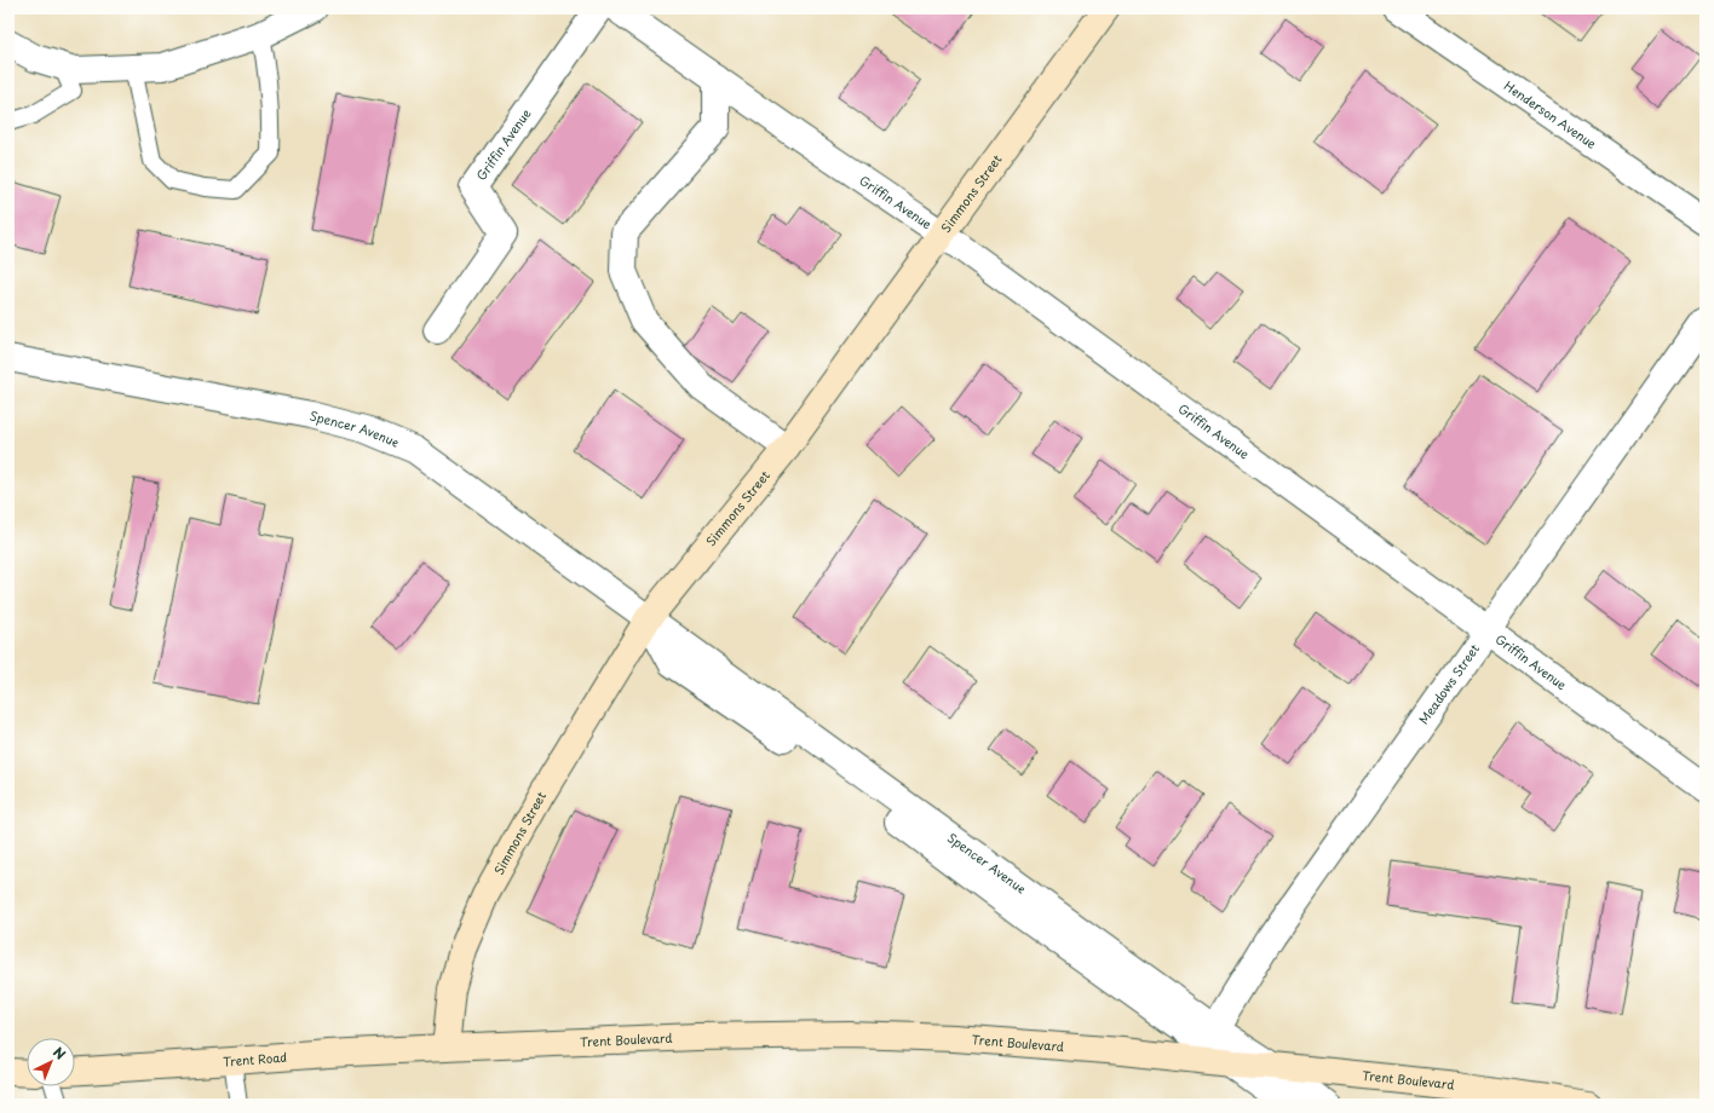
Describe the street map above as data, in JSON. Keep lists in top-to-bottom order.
{
  "streets": {
    "street": [
      "Henderson Avenue",
      "Griffin Avenue",
      "Simmons Street",
      "Spencer Avenue",
      "Meadows Street",
      "Trent Boulevard",
      "Trent Road"
    ]
  },
  "crossings": [
    ["Griffin Avenue", "Simmons Street"],
    ["Griffin Avenue", "Meadows Street"],
    ["Simmons Street", "Spencer Avenue"],
    ["Simmons Street", "Trent Boulevard"],
    ["Simmons Street", "Trent Road"],
    ["Spencer Avenue", "Meadows Street"],
    ["Spencer Avenue", "Trent Boulevard"],
    ["Trent Boulevard", "Trent Road"]
  ],
  "north": "top right"
}
